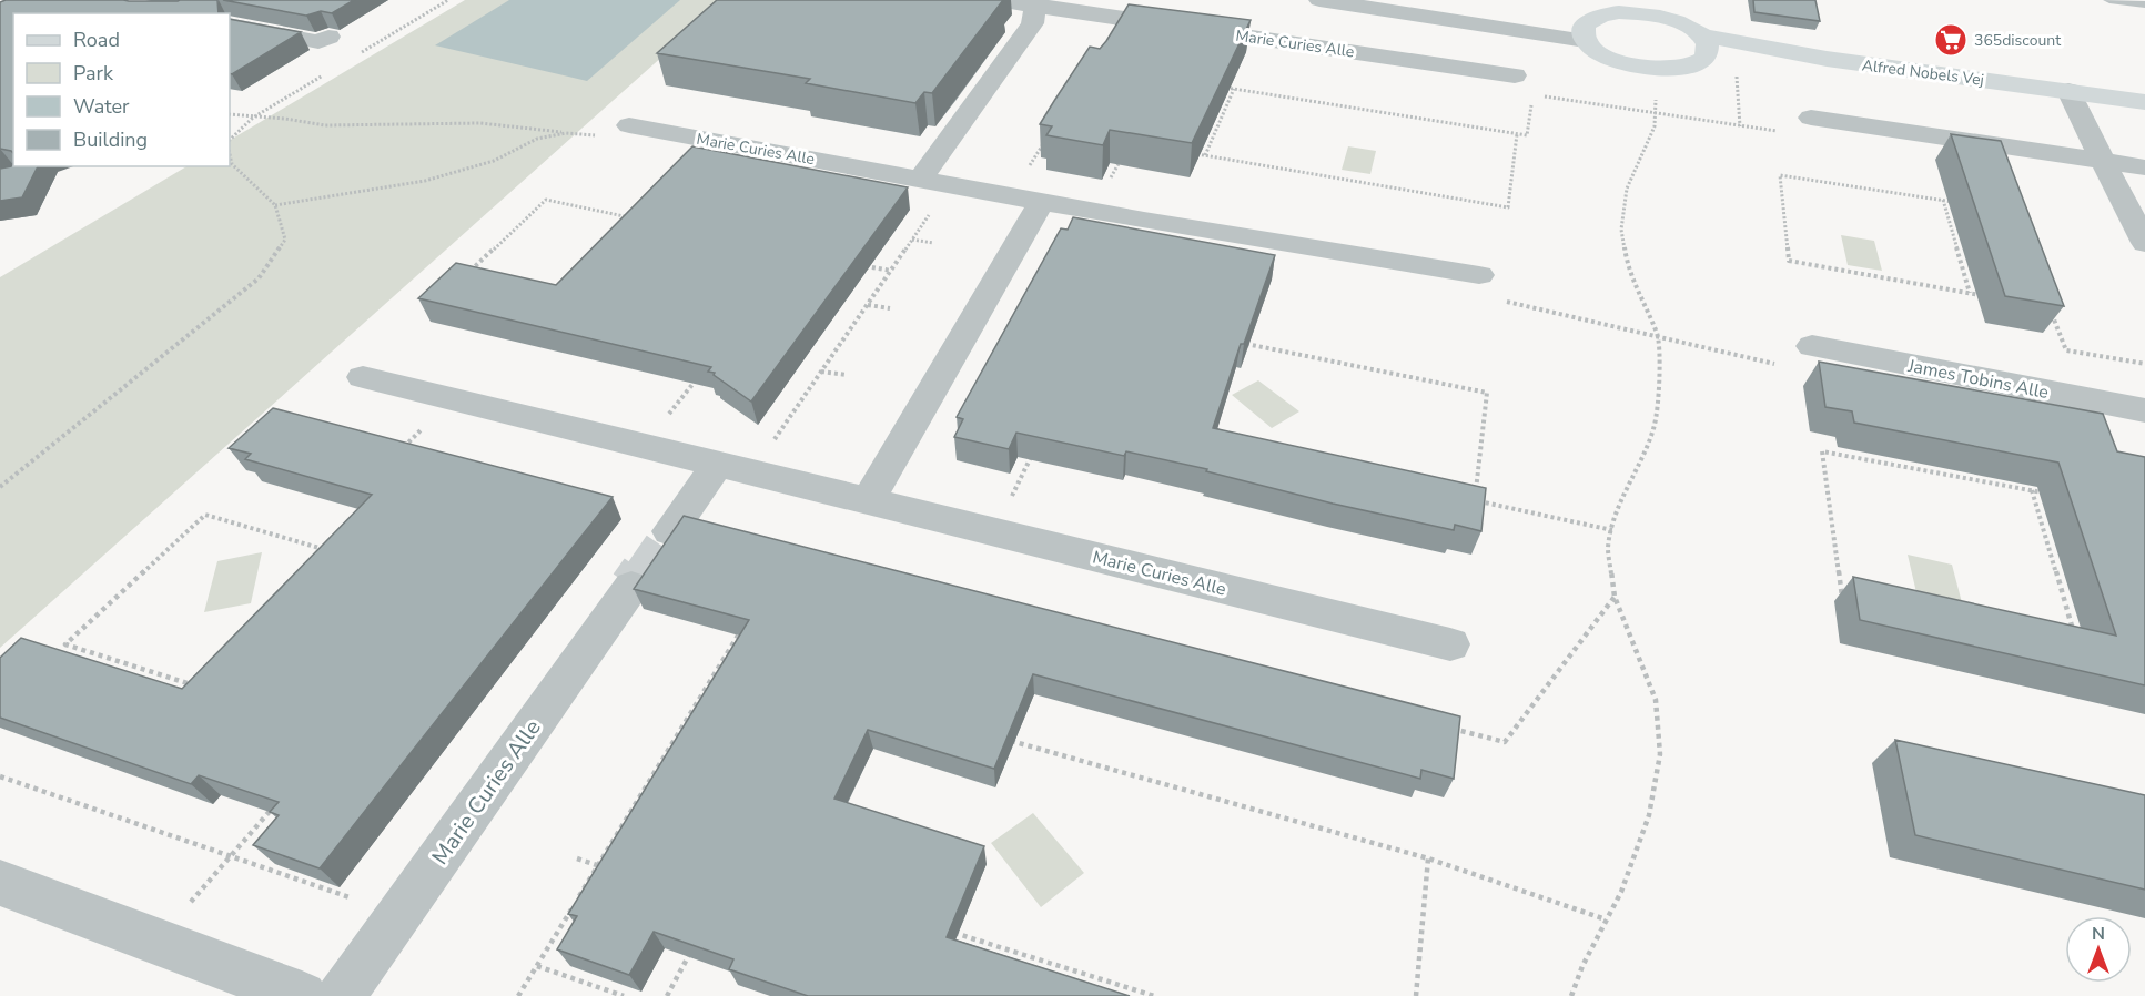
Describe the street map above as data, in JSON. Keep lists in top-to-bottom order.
{
  "streets": {
    "street": ["Marie Curies Alle", "Alfred Nobels Vej", "James Tobins Alle"]
  },
  "places": {
    "supermarket": ["365discount"]
  },
  "legend": [
    "Road",
    "Park",
    "Water",
    "Building"
  ],
  "north": "top"
}
